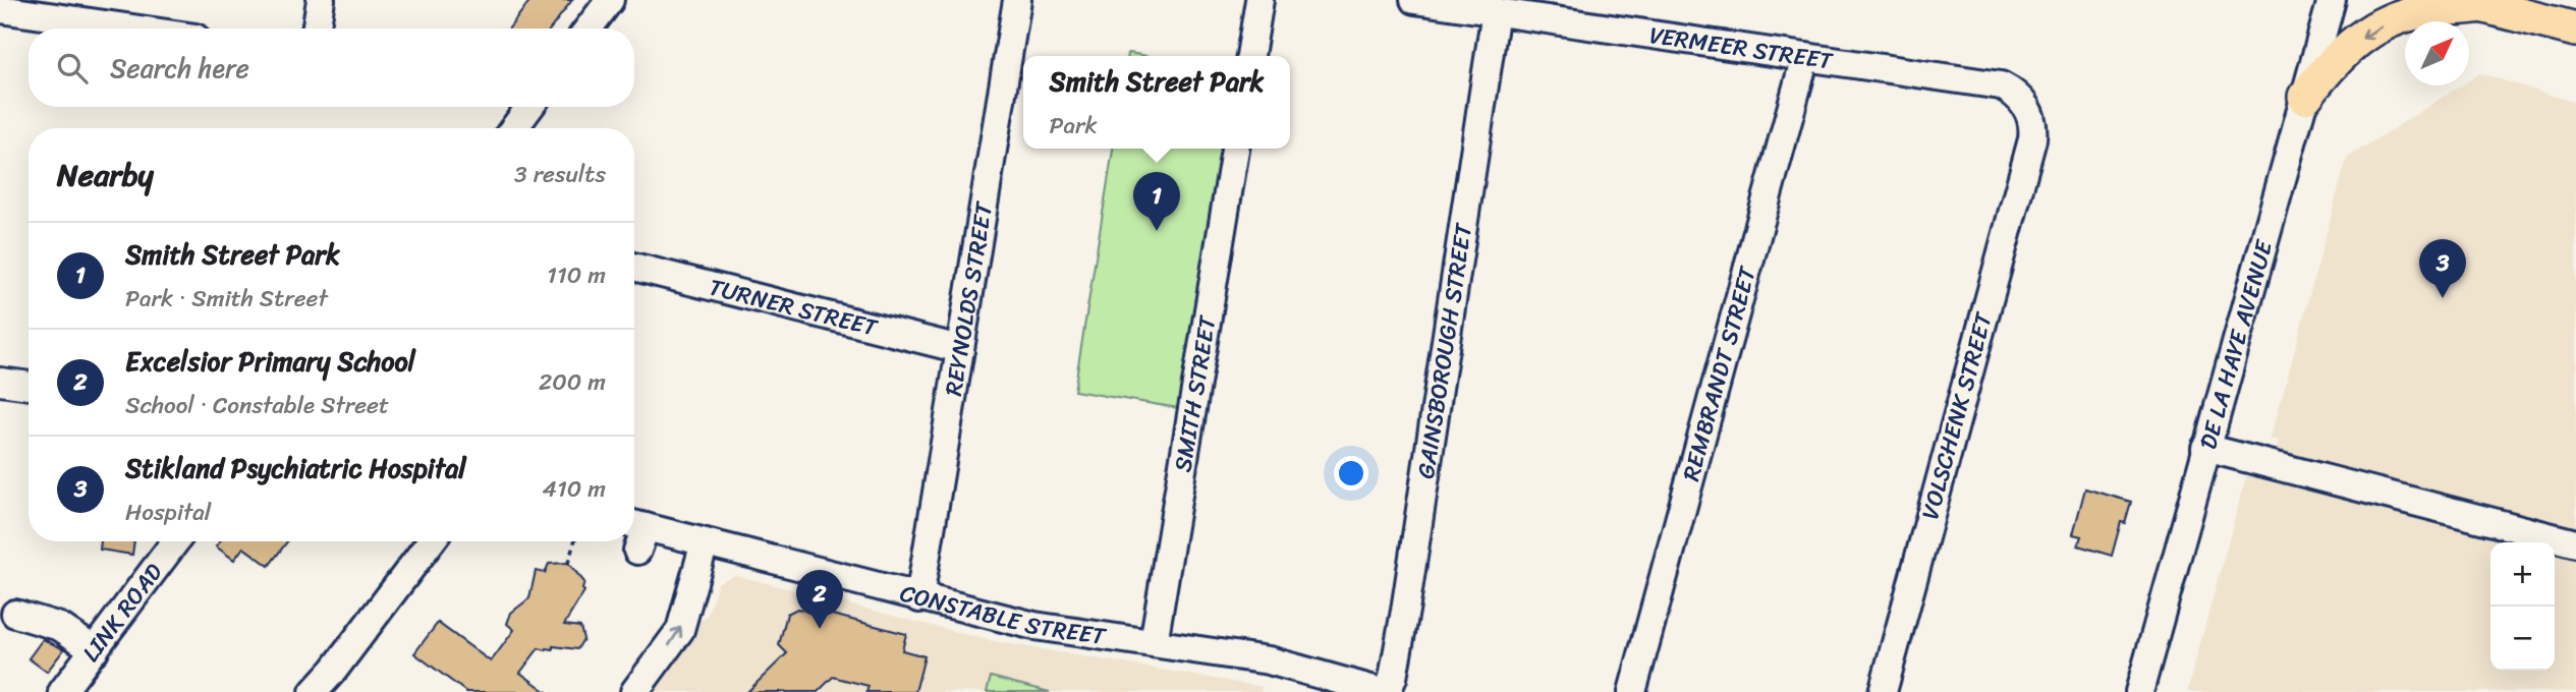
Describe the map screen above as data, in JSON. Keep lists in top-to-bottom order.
{
  "streets": {
    "street": [
      "VERMEER STREET",
      "REYNOLDS STREET",
      "TURNER STREET",
      "DE LA HAYE AVENUE",
      "GAINSBOROUGH STREET",
      "REMBRANDT STREET",
      "SMITH STREET",
      "VOLSCHENK STREET",
      "LINK ROAD",
      "CONSTABLE STREET"
    ]
  },
  "crossings": [
    ["VERMEER STREET", "GAINSBOROUGH STREET"],
    ["VERMEER STREET", "REMBRANDT STREET"],
    ["VERMEER STREET", "VOLSCHENK STREET"],
    ["REYNOLDS STREET", "TURNER STREET"],
    ["REYNOLDS STREET", "CONSTABLE STREET"],
    ["GAINSBOROUGH STREET", "CONSTABLE STREET"],
    ["SMITH STREET", "CONSTABLE STREET"]
  ],
  "north": "top right",
  "page": {
    "search": "Search here",
    "popup": ["Smith Street Park", "Park"],
    "heading": ["Nearby", "3 results"],
    "pins": ["1", "3", "2"],
    "list": [
      {
        "mark": "1",
        "name": "Smith Street Park",
        "note": "Park · Smith Street",
        "value": "110 m"
      },
      {
        "mark": "2",
        "name": "Excelsior Primary School",
        "note": "School · Constable Street",
        "value": "200 m"
      },
      {
        "mark": "3",
        "name": "Stikland Psychiatric Hospital",
        "note": "Hospital",
        "value": "410 m"
      }
    ],
    "map_buttons": ["+", "−"]
  }
}
